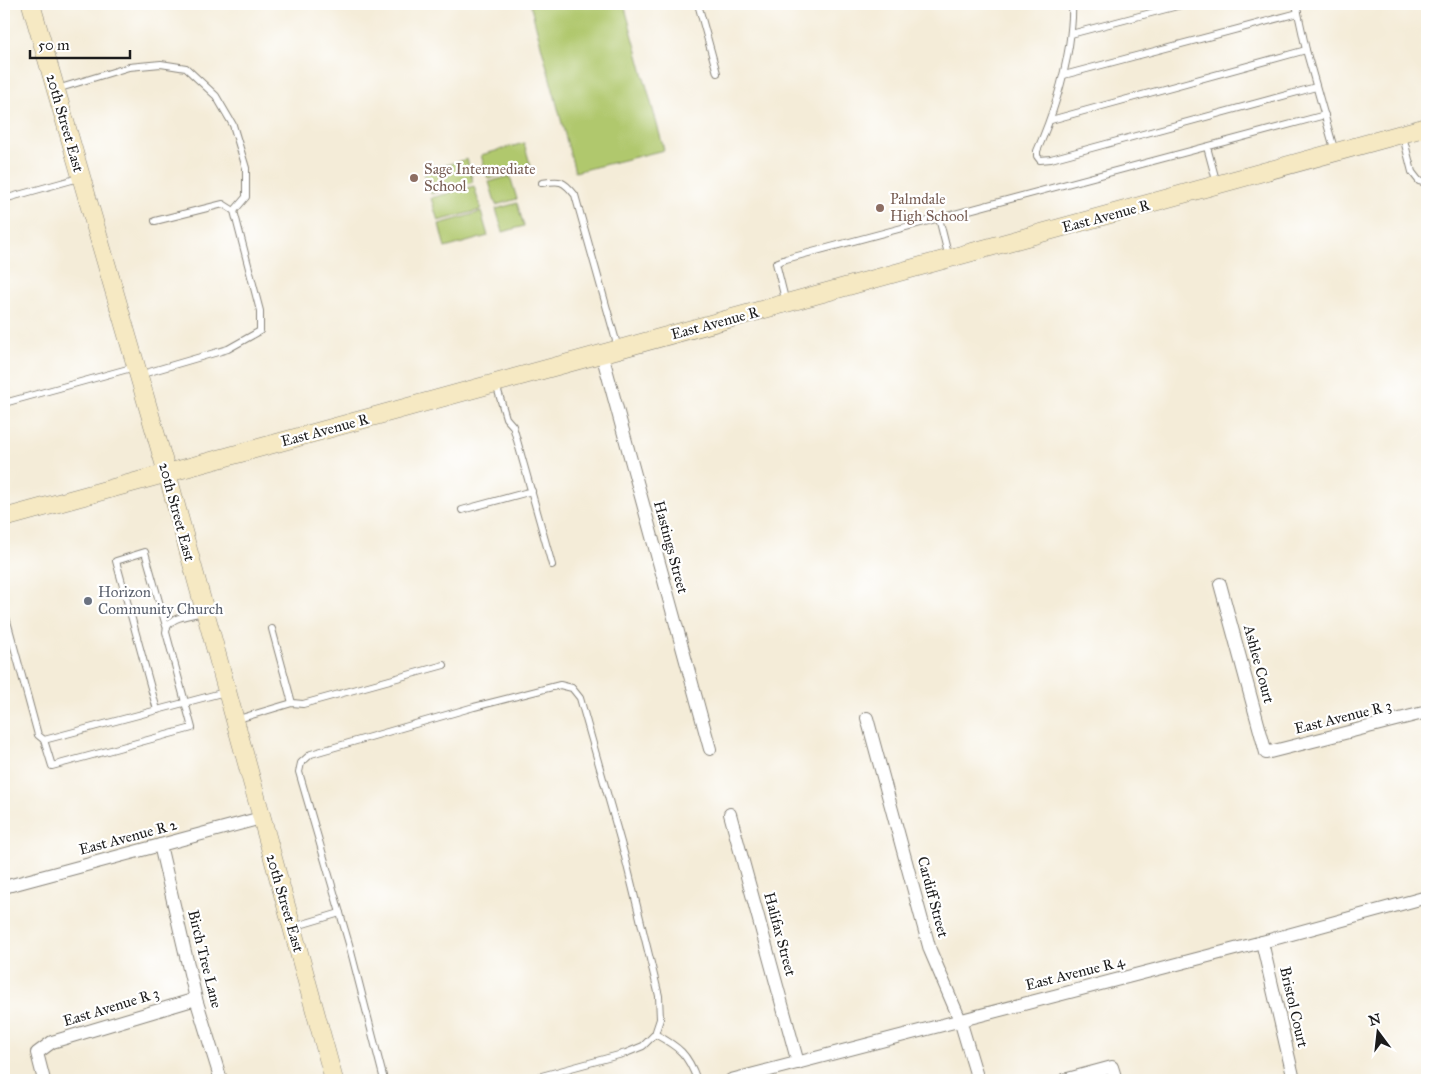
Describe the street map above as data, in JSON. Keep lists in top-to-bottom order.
{
  "streets": {
    "main road": ["20th Street East", "East Avenue R"],
    "street": [
      "Hastings Street",
      "Ashlee Court",
      "East Avenue R 3",
      "East Avenue R 2",
      "Cardiff Street",
      "Halifax Street",
      "Birch Tree Lane",
      "East Avenue R 4",
      "Bristol Court"
    ]
  },
  "crossings": [
    ["20th Street East", "East Avenue R"],
    ["20th Street East", "East Avenue R 2"],
    ["East Avenue R", "Hastings Street"],
    ["Ashlee Court", "East Avenue R 3"],
    ["East Avenue R 3", "Birch Tree Lane"],
    ["East Avenue R 2", "Birch Tree Lane"],
    ["Cardiff Street", "East Avenue R 4"],
    ["Halifax Street", "East Avenue R 4"],
    ["East Avenue R 4", "Bristol Court"]
  ],
  "places": ["Sage Intermediate School", "Palmdale High School", "Horizon Community Church"],
  "scale_bar": "50 m",
  "north": "top"
}
